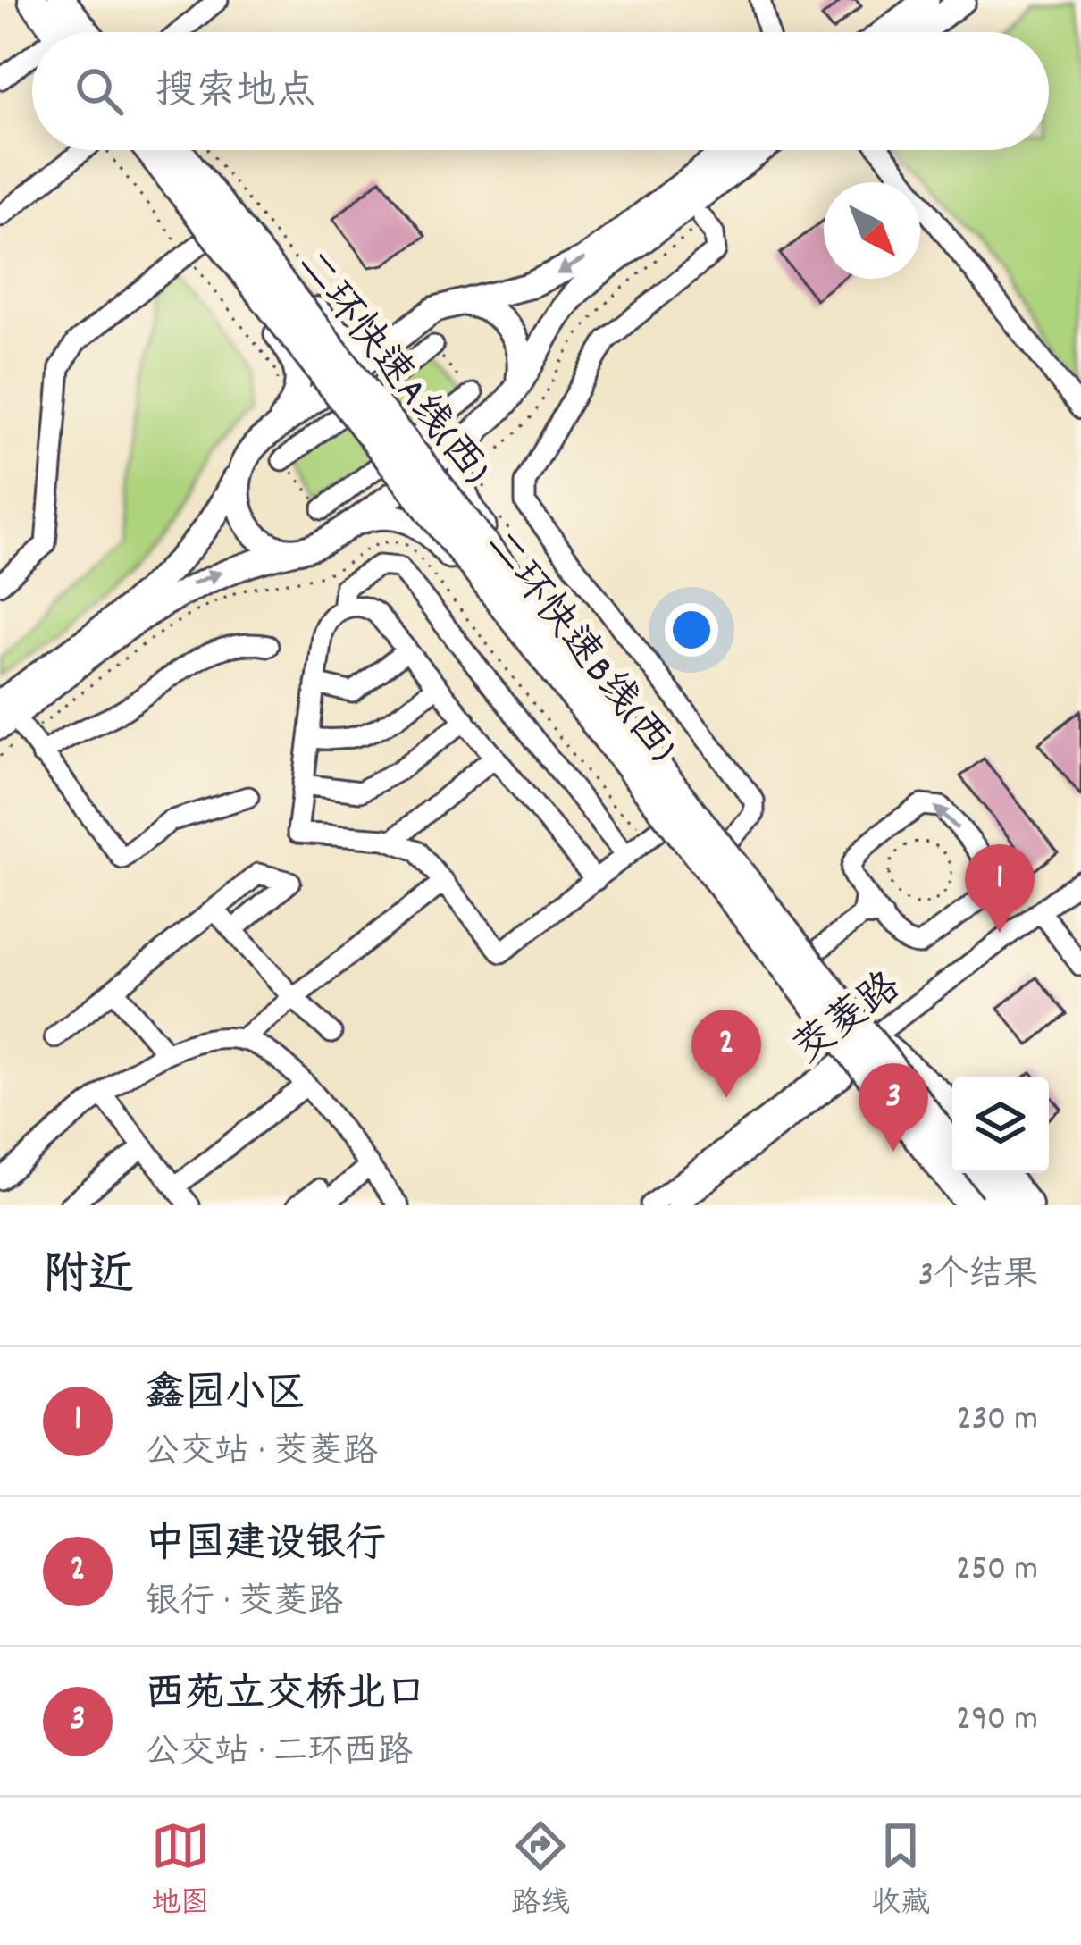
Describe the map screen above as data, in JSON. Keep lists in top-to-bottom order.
{
  "streets": {
    "highway": ["二环快速A线(西)", "二环快速B线(西)"],
    "street": ["茭菱路"]
  },
  "north": "bottom right",
  "page": {
    "search": "搜索地点",
    "pins": ["1", "2", "3"],
    "heading": ["附近", "3个结果"],
    "list": [
      {
        "mark": "1",
        "name": "鑫园小区",
        "note": "公交站 · 茭菱路",
        "value": "230 m"
      },
      {
        "mark": "2",
        "name": "中国建设银行",
        "note": "银行 · 茭菱路",
        "value": "250 m"
      },
      {
        "mark": "3",
        "name": "西苑立交桥北口",
        "note": "公交站 · 二环西路",
        "value": "290 m"
      }
    ],
    "nav": ["地图", "路线", "收藏"]
  }
}
